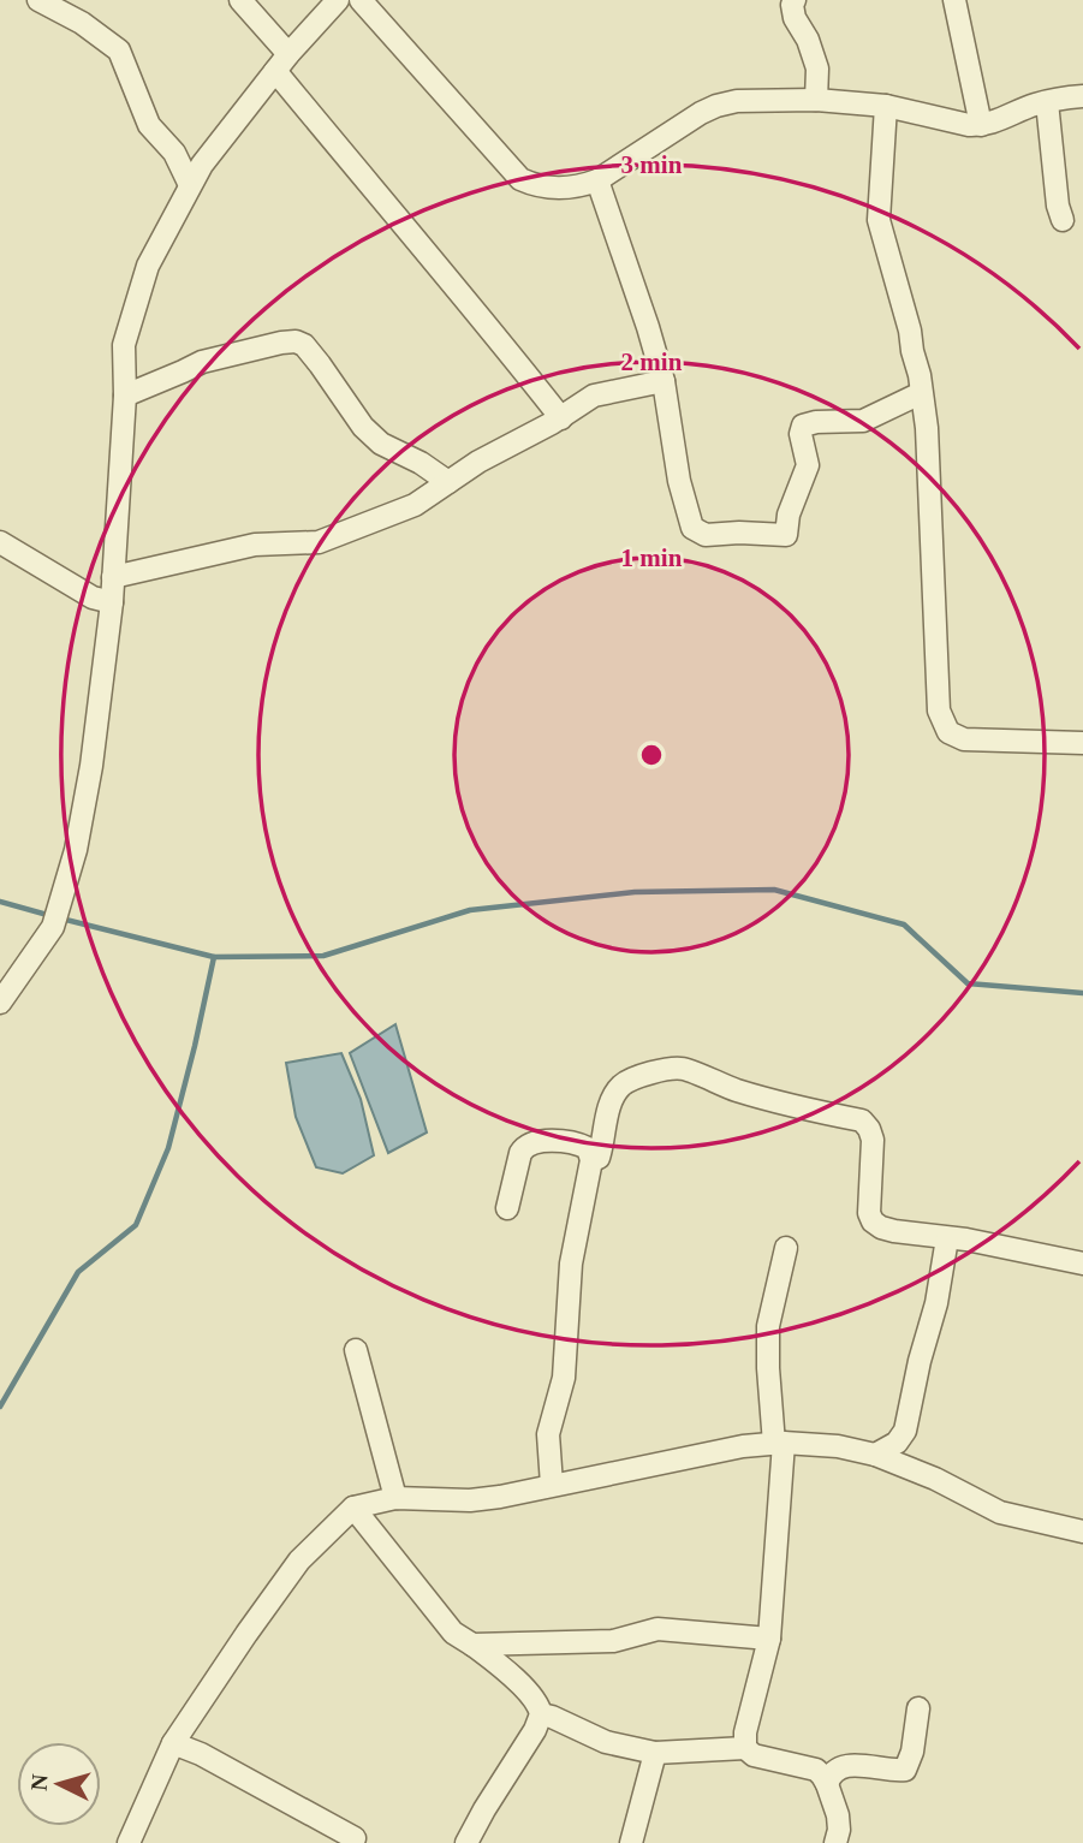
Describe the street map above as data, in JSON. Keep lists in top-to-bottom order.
{
  "north": "left",
  "rings": ["3 min", "2 min", "1 min"]
}
